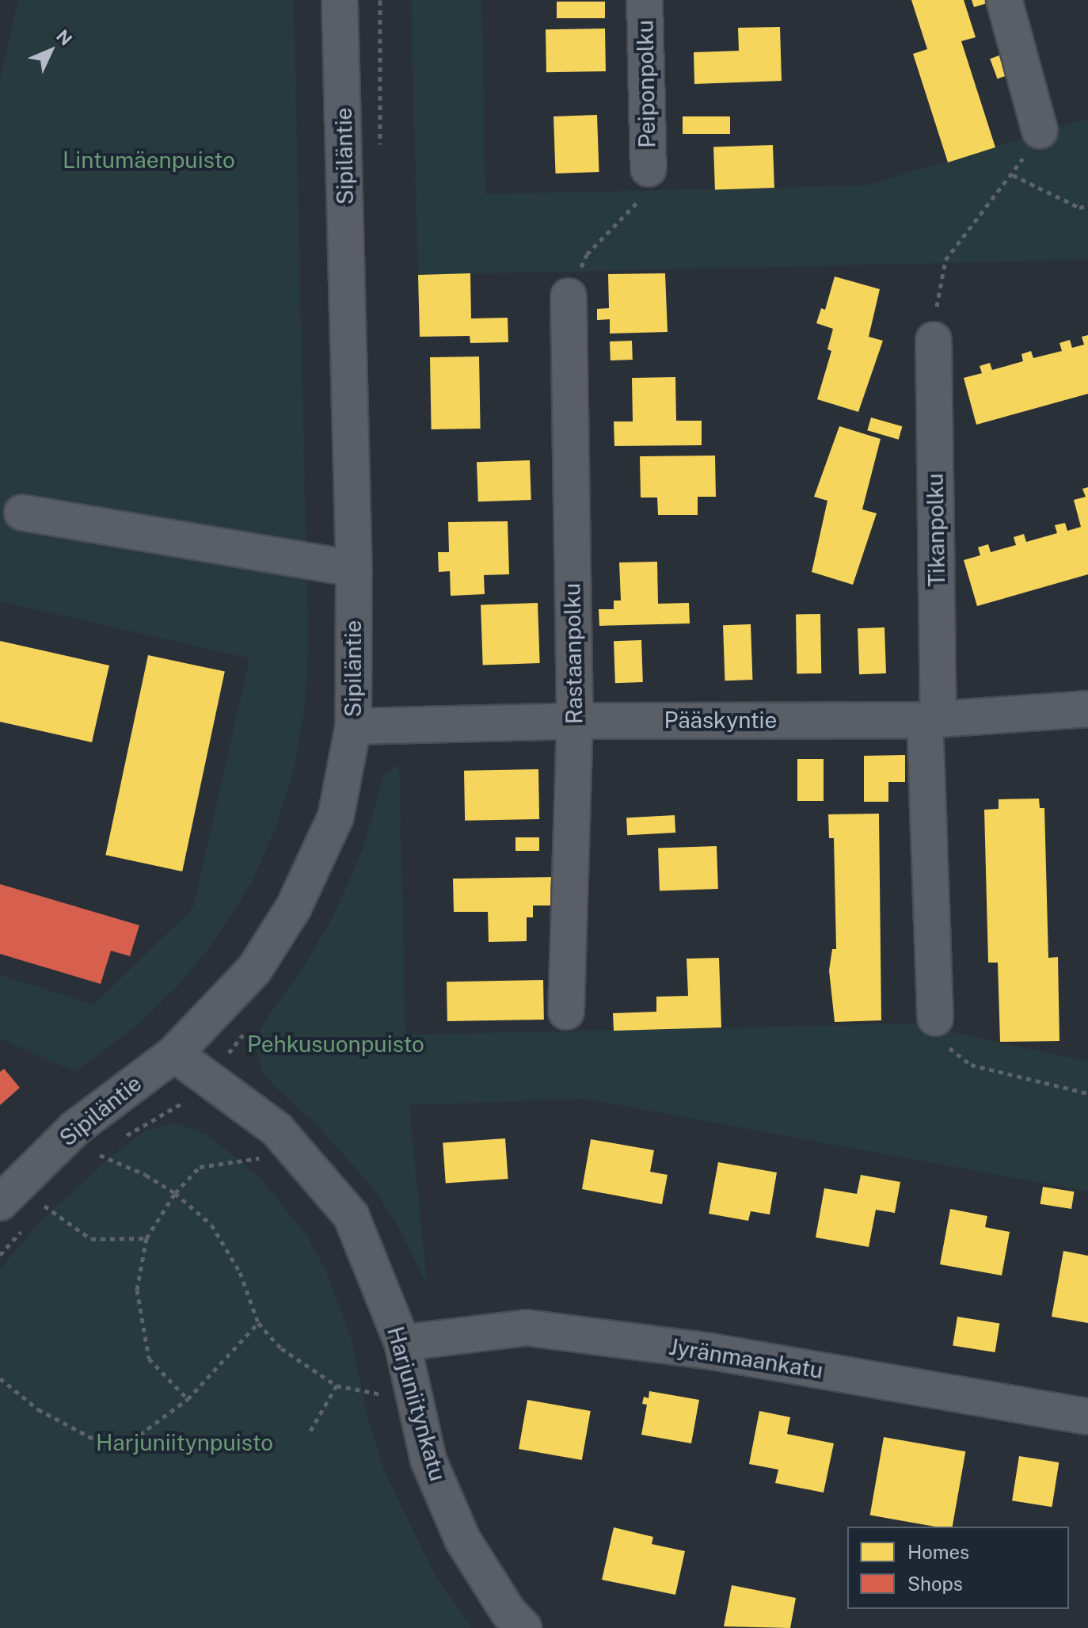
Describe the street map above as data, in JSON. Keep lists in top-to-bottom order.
{
  "streets": {
    "street": [
      "Peiponpolku",
      "Sipiläntie",
      "Tikanpolku",
      "Rastaanpolku",
      "Pääskyntie",
      "Jyränmaankatu",
      "Harjuniitynkatu"
    ]
  },
  "crossings": [
    ["Sipiläntie", "Pääskyntie"],
    ["Sipiläntie", "Harjuniitynkatu"],
    ["Tikanpolku", "Pääskyntie"],
    ["Rastaanpolku", "Pääskyntie"],
    ["Jyränmaankatu", "Harjuniitynkatu"]
  ],
  "parks": ["Lintumäenpuisto", "Pehkusuonpuisto", "Harjuniitynpuisto"],
  "legend": ["Homes", "Shops"],
  "north": "top right"
}
